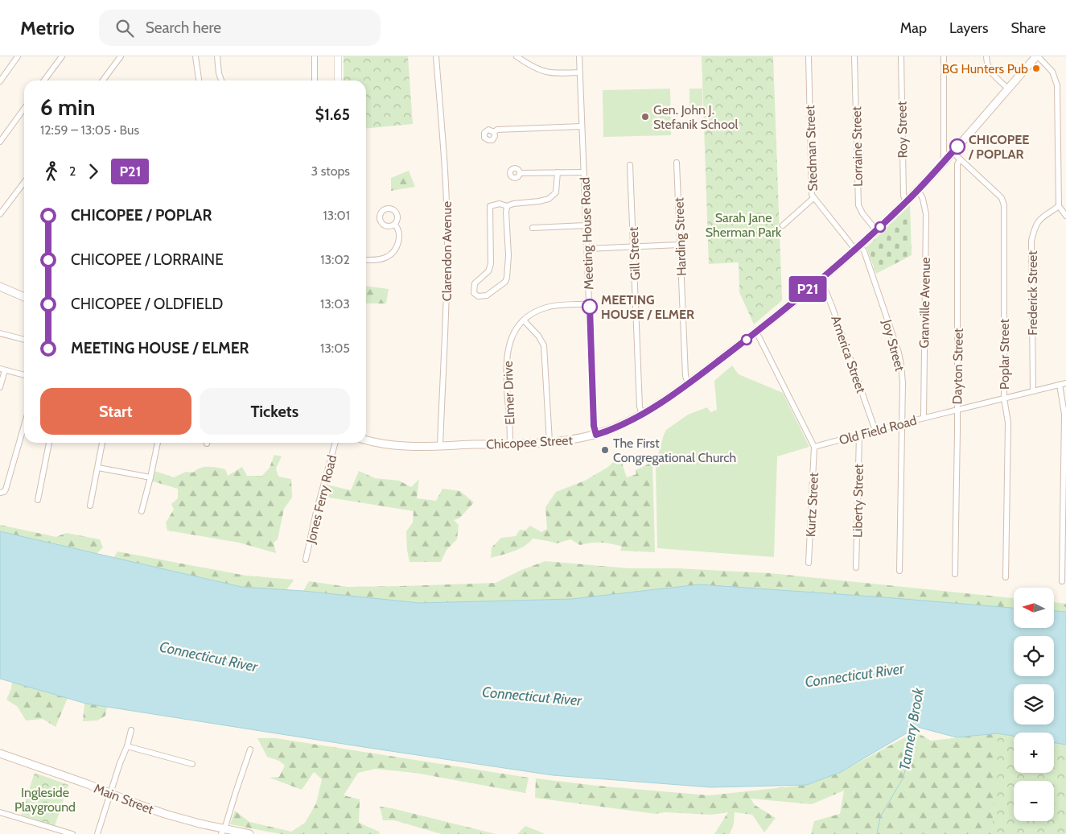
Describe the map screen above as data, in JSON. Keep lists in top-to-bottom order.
{
  "streets": {
    "main road": ["Chicopee Street", "Main Street"],
    "street": [
      "Roy Street",
      "Lorraine Street",
      "Stedman Street",
      "Meeting House Road",
      "Harding Street",
      "Clarendon Avenue",
      "Gill Street",
      "Frederick Street",
      "Granville Avenue",
      "Joy Street",
      "America Street",
      "Poplar Street",
      "Dayton Street",
      "Elmer Drive",
      "Old Field Road",
      "Jones Ferry Road",
      "Liberty Street",
      "Kurtz Street"
    ]
  },
  "crossings": [
    ["Roy Street", "Chicopee Street"],
    ["Lorraine Street", "Chicopee Street"],
    ["Stedman Street", "Joy Street"],
    ["Stedman Street", "Chicopee Street"],
    ["Meeting House Road", "Elmer Drive"],
    ["Meeting House Road", "Chicopee Street"],
    ["Harding Street", "Chicopee Street"],
    ["Clarendon Avenue", "Chicopee Street"],
    ["Gill Street", "Chicopee Street"],
    ["Frederick Street", "Old Field Road"],
    ["Granville Avenue", "Old Field Road"],
    ["Granville Avenue", "Chicopee Street"],
    ["Joy Street", "Old Field Road"],
    ["Joy Street", "Chicopee Street"],
    ["America Street", "Old Field Road"],
    ["America Street", "Chicopee Street"],
    ["Poplar Street", "Dayton Street"],
    ["Poplar Street", "Old Field Road"],
    ["Poplar Street", "Chicopee Street"],
    ["Dayton Street", "Old Field Road"],
    ["Elmer Drive", "Chicopee Street"],
    ["Old Field Road", "Liberty Street"],
    ["Old Field Road", "Kurtz Street"]
  ],
  "water": ["Connecticut River", "Tannery Brook"],
  "parks": ["Sarah Jane Sherman Park", "Ingleside Playground"],
  "places": [
    "BG Hunters Pub",
    "Gen. John J. Stefanik School",
    "CHICOPEE / POPLAR",
    "MEETING HOUSE / ELMER",
    "The First Congregational Church"
  ],
  "lines": ["bus line P21"],
  "north": "left",
  "page": {
    "header": "Metrio",
    "search": "Search here",
    "nav": ["Map", "Layers", "Share"],
    "on_map": "P21",
    "heading": ["6 min", "12:59 – 13:05 · Bus", "$1.65"],
    "legs": ["2", "P21", "3 stops"],
    "list": [
      {
        "name": "CHICOPEE / POPLAR",
        "value": "13:01"
      },
      {
        "name": "CHICOPEE / LORRAINE",
        "value": "13:02"
      },
      {
        "name": "CHICOPEE / OLDFIELD",
        "value": "13:03"
      },
      {
        "name": "MEETING HOUSE / ELMER",
        "value": "13:05"
      }
    ],
    "buttons": ["Start", "Tickets"],
    "map_buttons": ["+", "−"]
  }
}
